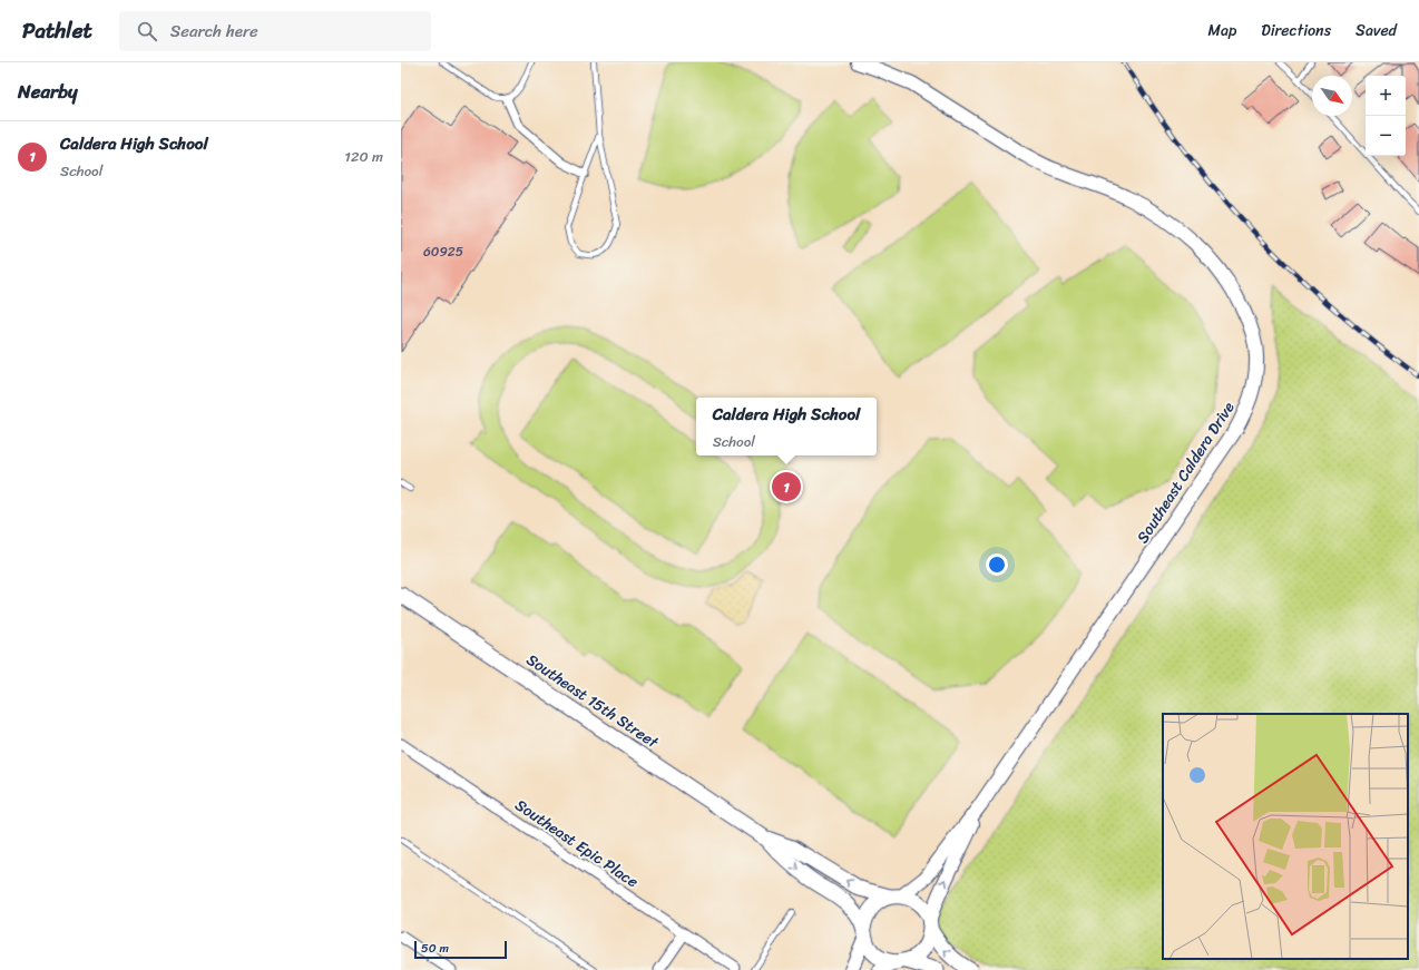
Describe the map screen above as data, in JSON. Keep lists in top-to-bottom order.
{
  "streets": {
    "main road": ["Southeast 15th Street"],
    "street": ["Southeast Caldera Drive", "Southeast Epic Place"]
  },
  "crossings": [
    ["Southeast Caldera Drive", "Southeast 15th Street"]
  ],
  "house_numbers": ["60925"],
  "scale_bar": "50 m",
  "north": "bottom right",
  "page": {
    "header": "Pathlet",
    "search": "Search here",
    "nav": ["Map", "Directions", "Saved"],
    "heading": "Nearby",
    "map_buttons": ["+", "−"],
    "list": [
      {
        "mark": "1",
        "name": "Caldera High School",
        "note": "School",
        "value": "120 m"
      }
    ],
    "popup": ["Caldera High School", "School"],
    "pins": "1",
    "scale": "50 m"
  }
}
